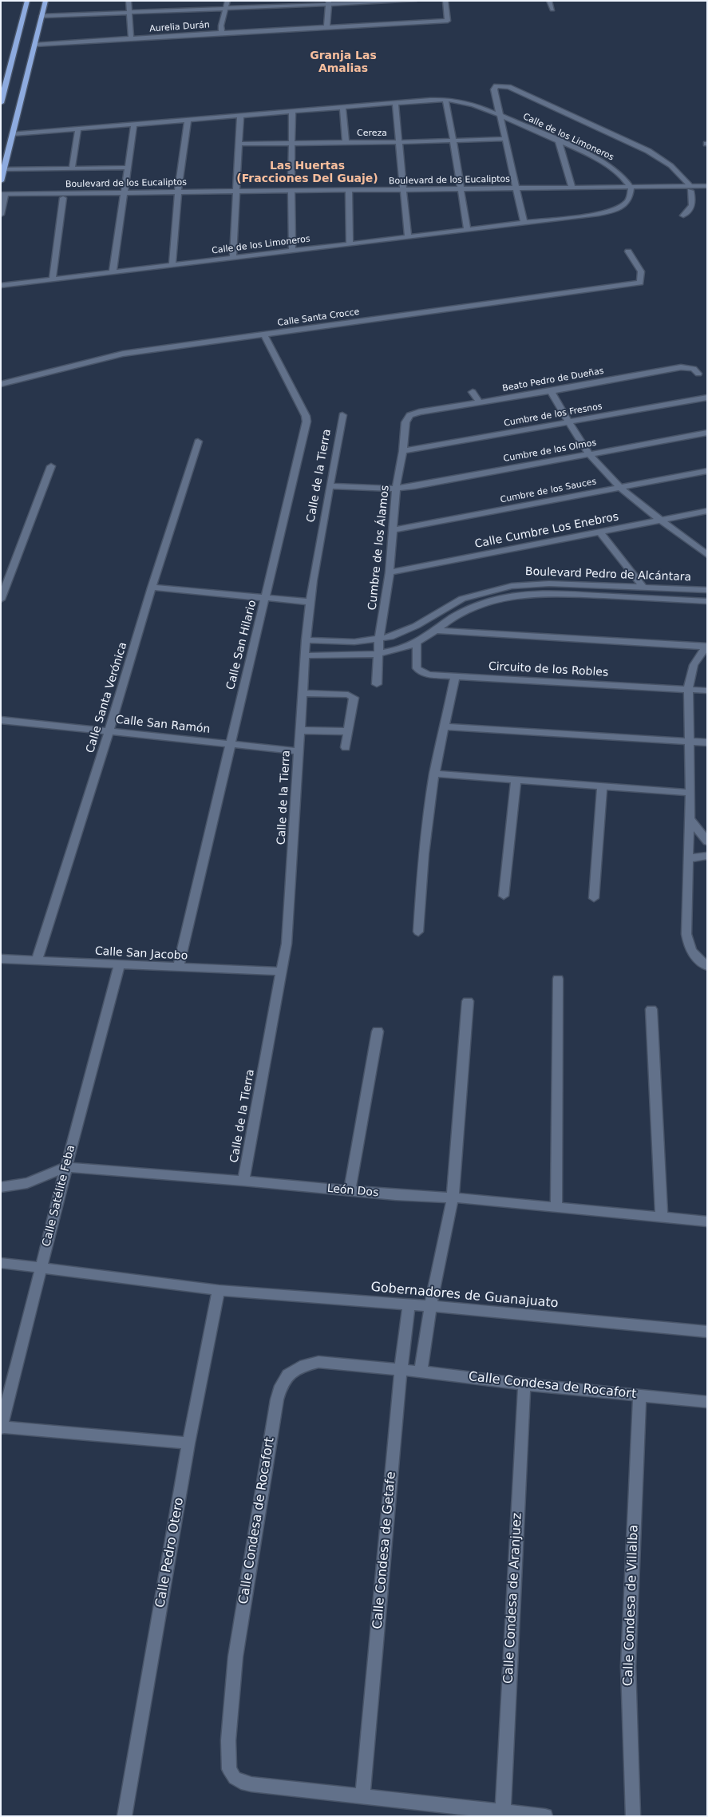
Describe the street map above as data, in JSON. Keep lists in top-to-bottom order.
{
  "streets": {
    "street": [
      "Aurelia Durán",
      "Cereza",
      "Calle de los Limoneros",
      "Boulevard de los Eucaliptos",
      "Calle Santa Crocce",
      "Beato Pedro de Dueñas",
      "Cumbre de los Fresnos",
      "Cumbre de los Olmos",
      "Calle de la Tierra",
      "Cumbre de los Sauces",
      "Calle Cumbre Los Enebros",
      "Cumbre de los Álamos",
      "Boulevard Pedro de Alcántara",
      "Calle San Hilario",
      "Circuito de los Robles",
      "Calle Santa Verónica",
      "Calle San Ramón",
      "Calle San Jacobo",
      "León Dos",
      "Calle Satélite Feba",
      "Gobernadores de Guanajuato",
      "Calle Condesa de Rocafort",
      "Calle Condesa de Getafe",
      "Calle Pedro Otero",
      "Calle Condesa de Aranjuez",
      "Calle Condesa de Villalba"
    ]
  },
  "crossings": [
    ["Calle de los Limoneros", "Boulevard de los Eucaliptos"],
    ["Calle Santa Crocce", "Calle San Hilario"],
    ["Beato Pedro de Dueñas", "Cumbre de los Álamos"],
    ["Cumbre de los Fresnos", "Cumbre de los Álamos"],
    ["Cumbre de los Olmos", "Calle de la Tierra"],
    ["Cumbre de los Olmos", "Cumbre de los Álamos"],
    ["Calle de la Tierra", "Boulevard Pedro de Alcántara"],
    ["Calle de la Tierra", "Calle San Ramón"],
    ["Calle de la Tierra", "Calle San Jacobo"],
    ["Calle de la Tierra", "León Dos"],
    ["Cumbre de los Sauces", "Cumbre de los Álamos"],
    ["Calle Cumbre Los Enebros", "Cumbre de los Álamos"],
    ["Cumbre de los Álamos", "Boulevard Pedro de Alcántara"],
    ["Boulevard Pedro de Alcántara", "Circuito de los Robles"],
    ["Calle San Hilario", "Calle San Ramón"],
    ["Calle San Hilario", "Calle San Jacobo"],
    ["Calle Santa Verónica", "Calle San Ramón"],
    ["Calle Santa Verónica", "Calle San Jacobo"],
    ["Calle San Jacobo", "Calle Satélite Feba"],
    ["León Dos", "Calle Satélite Feba"],
    ["Calle Satélite Feba", "Gobernadores de Guanajuato"],
    ["Gobernadores de Guanajuato", "Calle Condesa de Getafe"],
    ["Gobernadores de Guanajuato", "Calle Pedro Otero"],
    ["Calle Condesa de Rocafort", "Calle Condesa de Getafe"],
    ["Calle Condesa de Rocafort", "Calle Condesa de Aranjuez"],
    ["Calle Condesa de Rocafort", "Calle Condesa de Villalba"]
  ],
  "districts": ["Granja Las Amalias", "Las Huertas (Fracciones Del Guaje)"]
}
